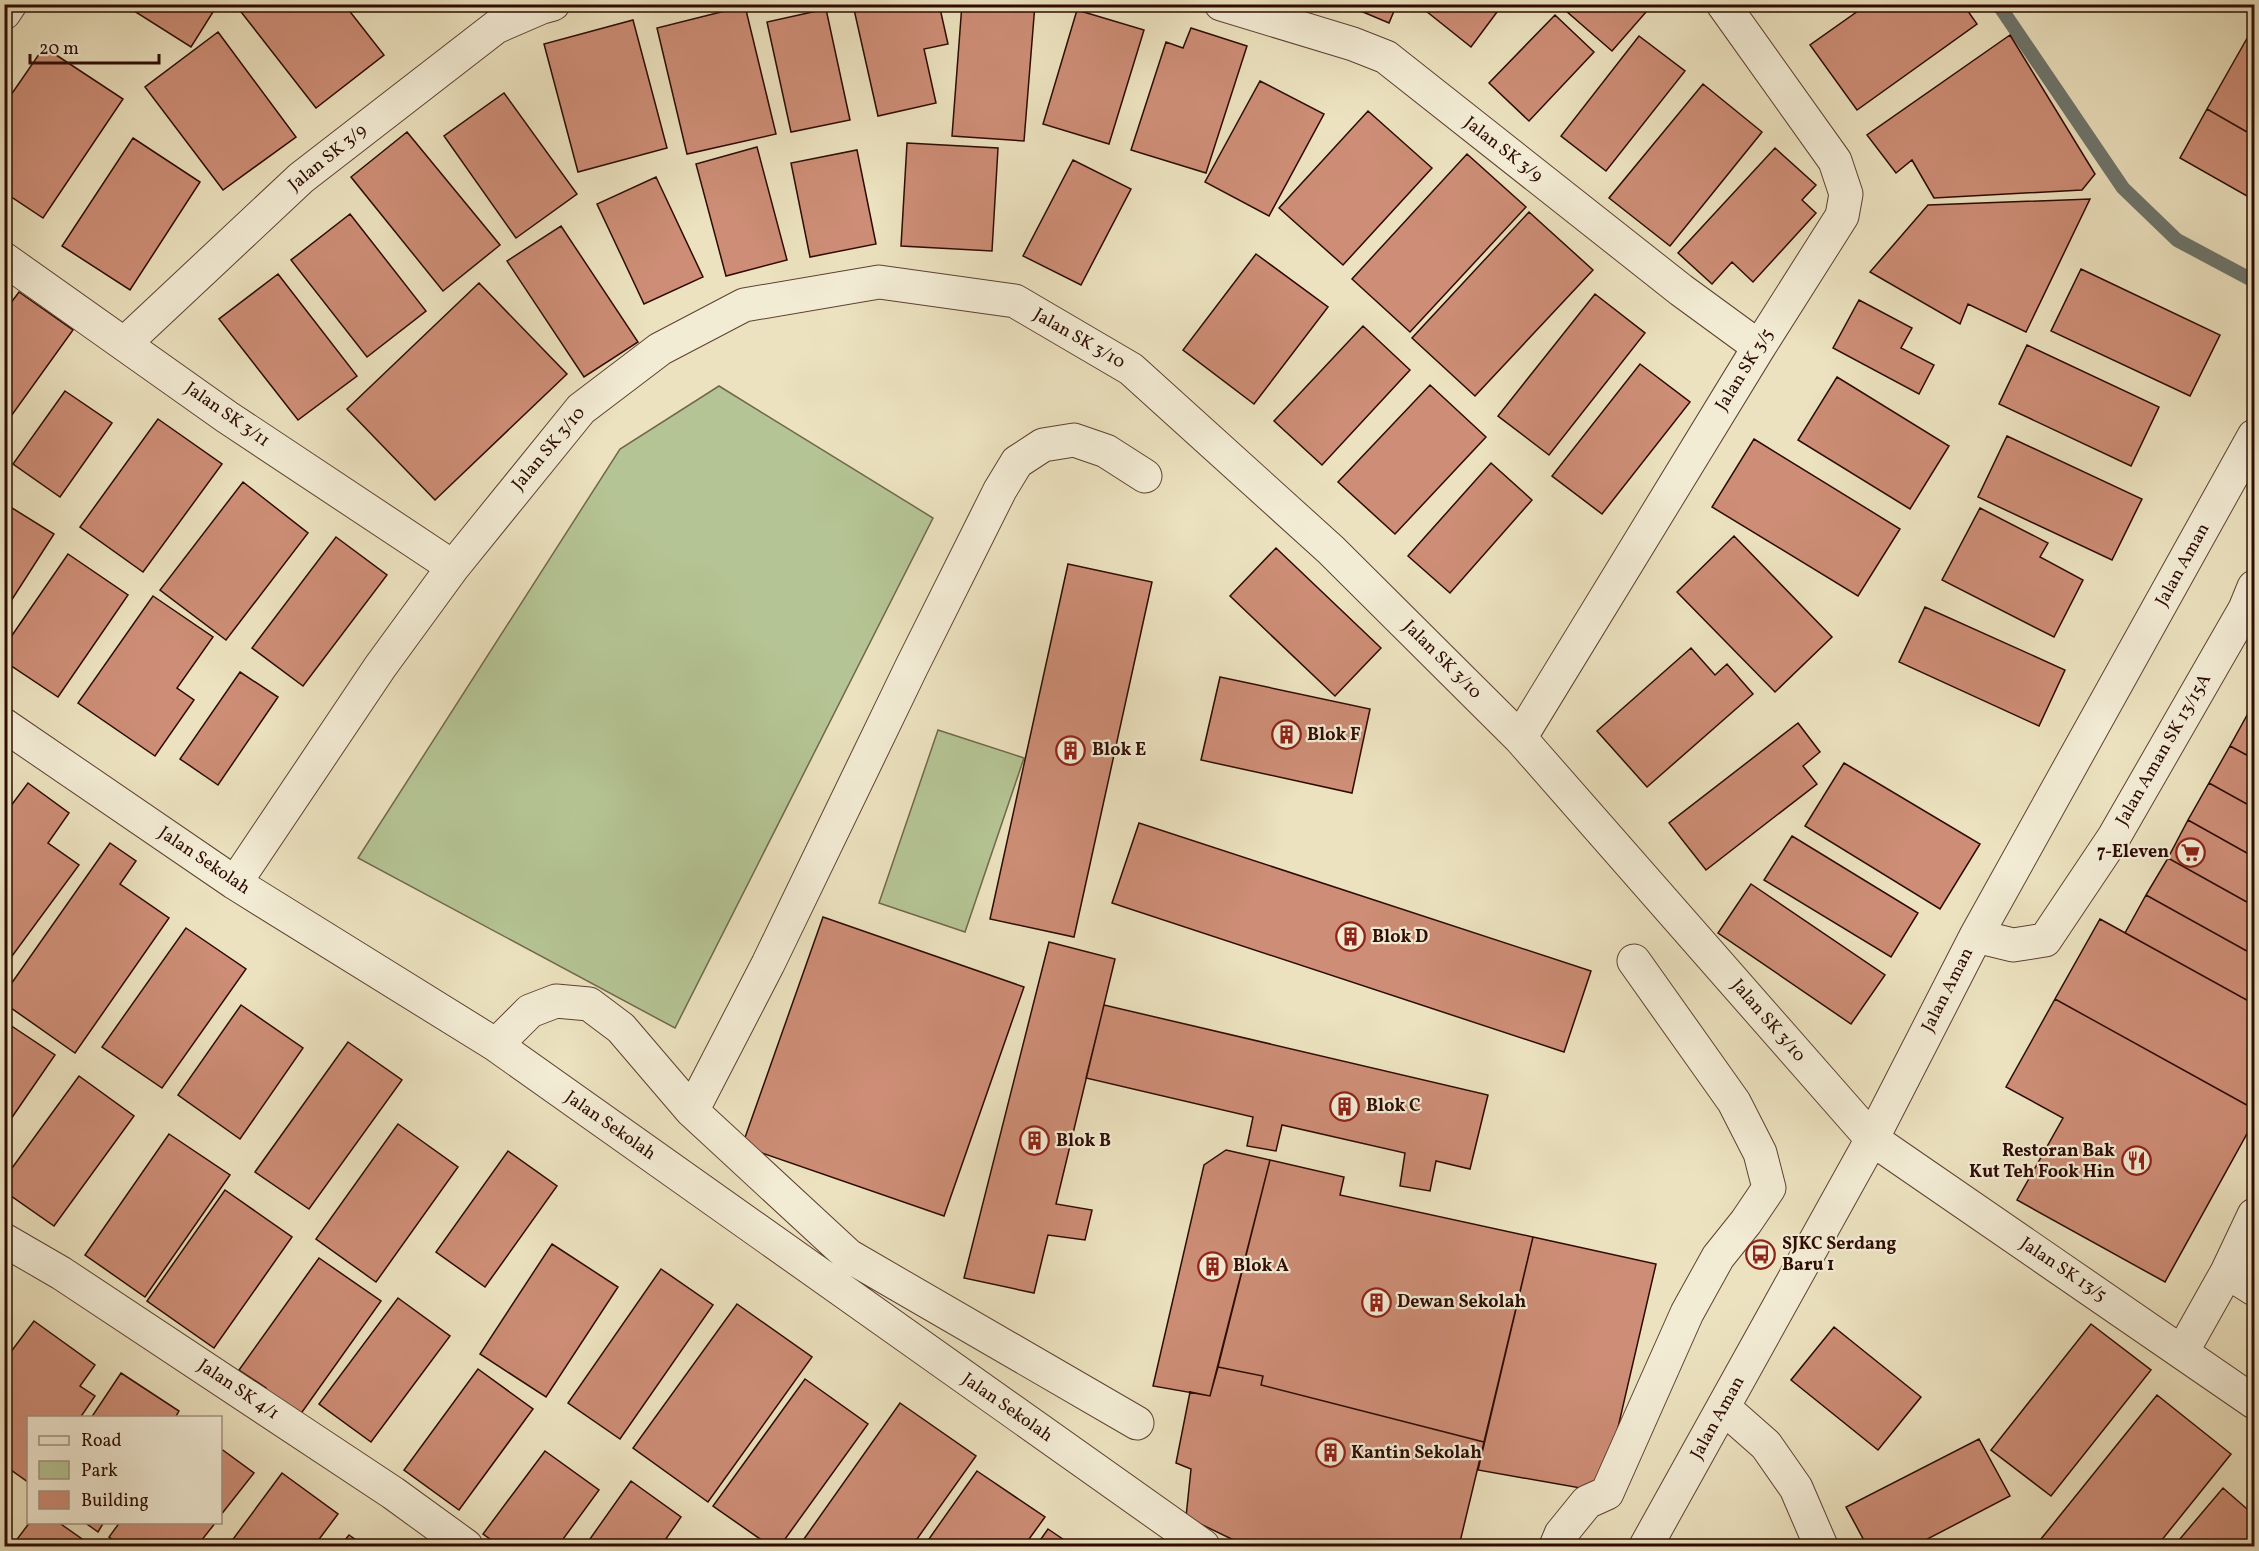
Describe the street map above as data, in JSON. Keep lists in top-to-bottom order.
{
  "streets": {
    "street": [
      "Jalan SK 3/9",
      "Jalan SK 3/10",
      "Jalan SK 3/5",
      "Jalan SK 3/11",
      "Jalan Aman",
      "Jalan Aman SK 13/15A",
      "Jalan Sekolah",
      "Jalan SK 13/5",
      "Jalan SK 4/1"
    ]
  },
  "crossings": [
    ["Jalan SK 3/9", "Jalan SK 3/5"],
    ["Jalan SK 3/9", "Jalan SK 3/11"],
    ["Jalan SK 3/10", "Jalan SK 3/5"],
    ["Jalan SK 3/10", "Jalan SK 3/11"],
    ["Jalan SK 3/10", "Jalan Aman"],
    ["Jalan SK 3/10", "Jalan Sekolah"],
    ["Jalan SK 3/10", "Jalan SK 13/5"],
    ["Jalan Aman", "Jalan Aman SK 13/15A"],
    ["Jalan Aman", "Jalan SK 13/5"]
  ],
  "places": {
    "building": [
      "Blok F",
      "Blok E",
      "Blok D",
      "Blok C",
      "Blok B",
      "Blok A",
      "Dewan Sekolah",
      "Kantin Sekolah"
    ],
    "supermarket": ["7-Eleven"],
    "restaurant": ["Restoran Bak Kut Teh Fook Hin"],
    "bus stop": ["SJKC Serdang Baru 1"]
  },
  "legend": ["Road", "Park", "Building"],
  "scale_bar": "20 m"
}
